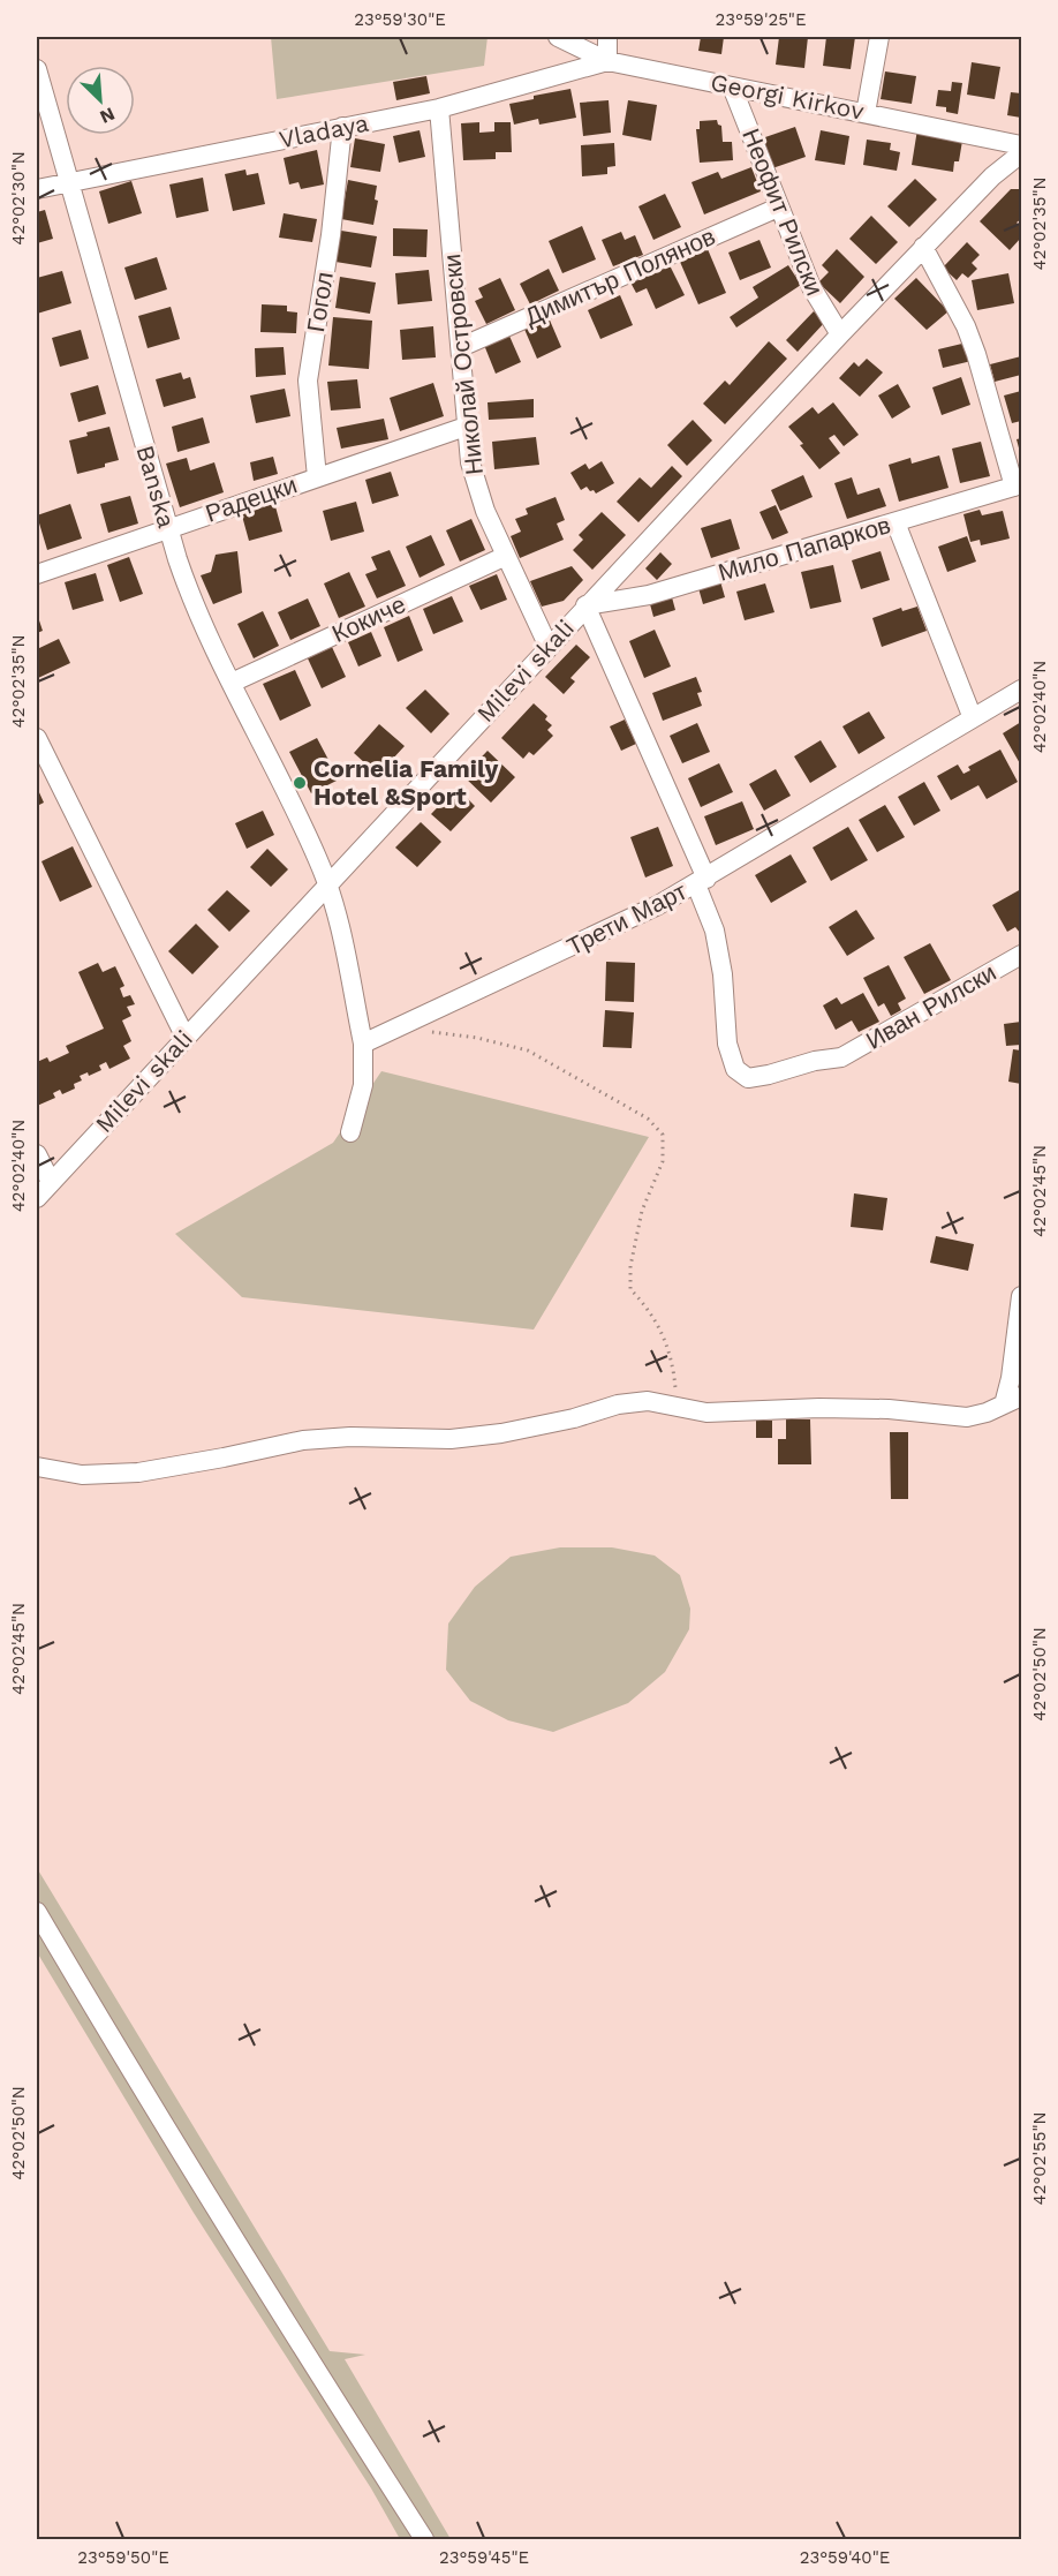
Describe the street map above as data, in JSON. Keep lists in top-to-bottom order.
{
  "streets": {
    "street": [
      "Georgi Kirkov",
      "Vladaya",
      "Неофит Рилски",
      "Димитър Полянов",
      "Гогол",
      "Николай Островски",
      "Banska",
      "Радецки",
      "Мило Папарков",
      "Кокиче",
      "Milevi skali",
      "Трети Март",
      "Иван Рилски"
    ]
  },
  "crossings": [
    ["Georgi Kirkov", "Vladaya"],
    ["Georgi Kirkov", "Неофит Рилски"],
    ["Vladaya", "Гогол"],
    ["Vladaya", "Николай Островски"],
    ["Vladaya", "Banska"],
    ["Неофит Рилски", "Димитър Полянов"],
    ["Неофит Рилски", "Milevi skali"],
    ["Димитър Полянов", "Николай Островски"],
    ["Гогол", "Радецки"],
    ["Николай Островски", "Радецки"],
    ["Николай Островски", "Кокиче"],
    ["Николай Островски", "Milevi skali"],
    ["Banska", "Радецки"],
    ["Banska", "Кокиче"],
    ["Banska", "Milevi skali"],
    ["Мило Папарков", "Milevi skali"],
    ["Трети Март", "Иван Рилски"]
  ],
  "places": ["Cornelia Family Hotel &Sport"],
  "north": "bottom right",
  "coordinates": [
    "23°59'30\"E",
    "23°59'25\"E",
    "42°02'30\"N",
    "42°02'35\"N",
    "42°02'40\"N",
    "42°02'45\"N",
    "42°02'50\"N",
    "42°02'55\"N",
    "23°59'50\"E",
    "23°59'45\"E",
    "23°59'40\"E"
  ]
}
